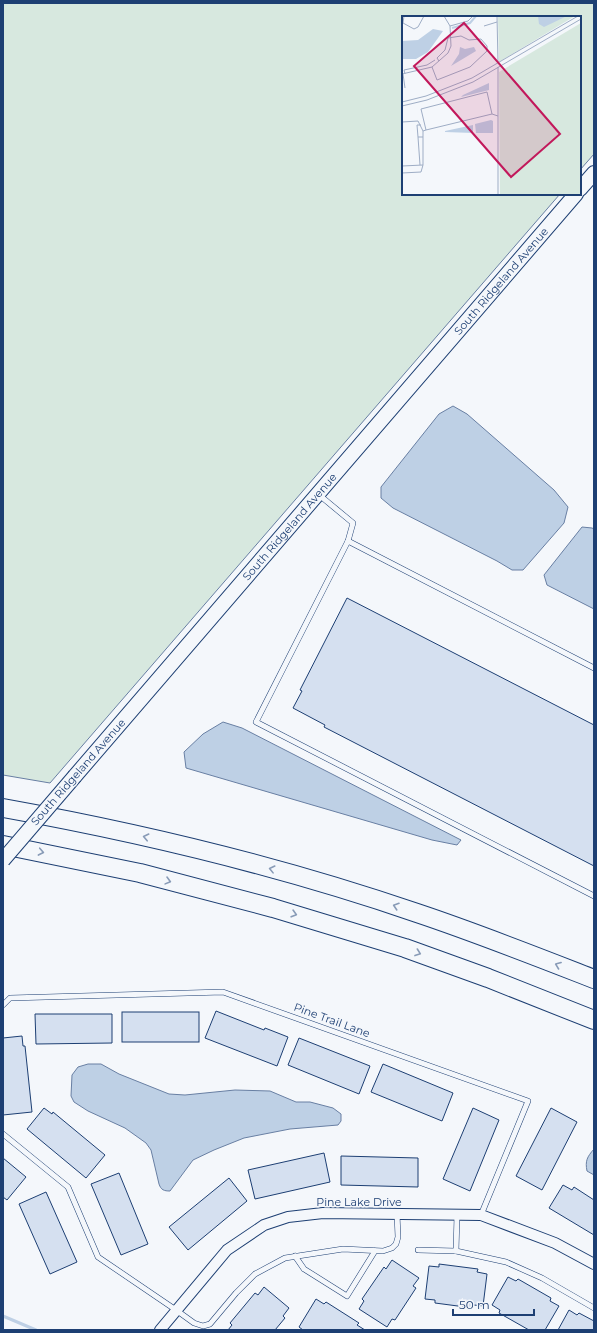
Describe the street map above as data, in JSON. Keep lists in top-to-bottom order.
{
  "streets": {
    "street": ["South Ridgeland Avenue", "Pine Lake Drive"],
    "lane": ["Pine Trail Lane"]
  },
  "crossings": [
    ["Pine Trail Lane", "Pine Lake Drive"]
  ],
  "scale_bar": "50 m"
}
